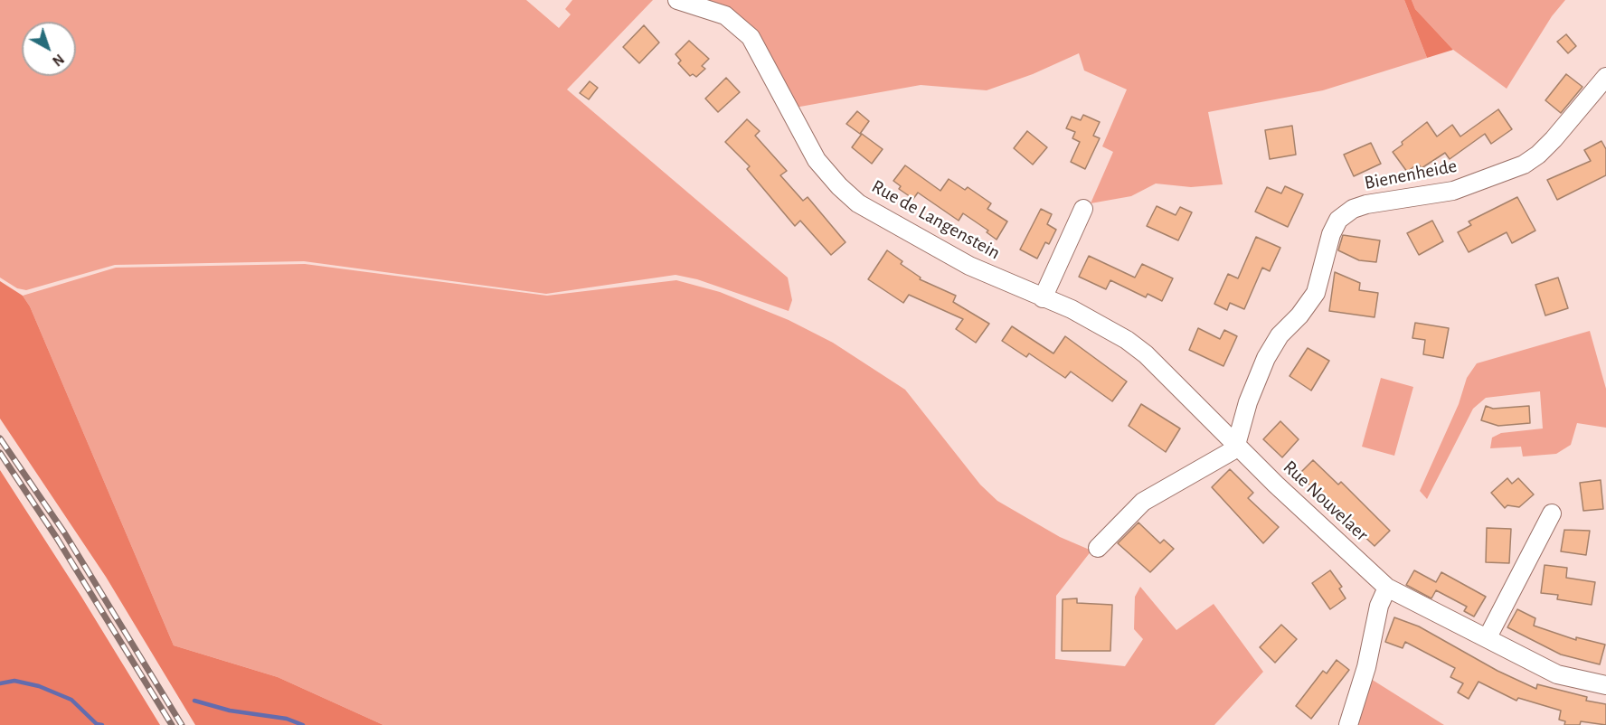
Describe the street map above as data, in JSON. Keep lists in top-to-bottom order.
{
  "streets": {
    "street": ["Bienenheide", "Rue de Langenstein", "Rue Nouvelaer"]
  },
  "crossings": [
    ["Bienenheide", "Rue de Langenstein"],
    ["Bienenheide", "Rue Nouvelaer"],
    ["Rue de Langenstein", "Rue Nouvelaer"]
  ],
  "north": "bottom right"
}
